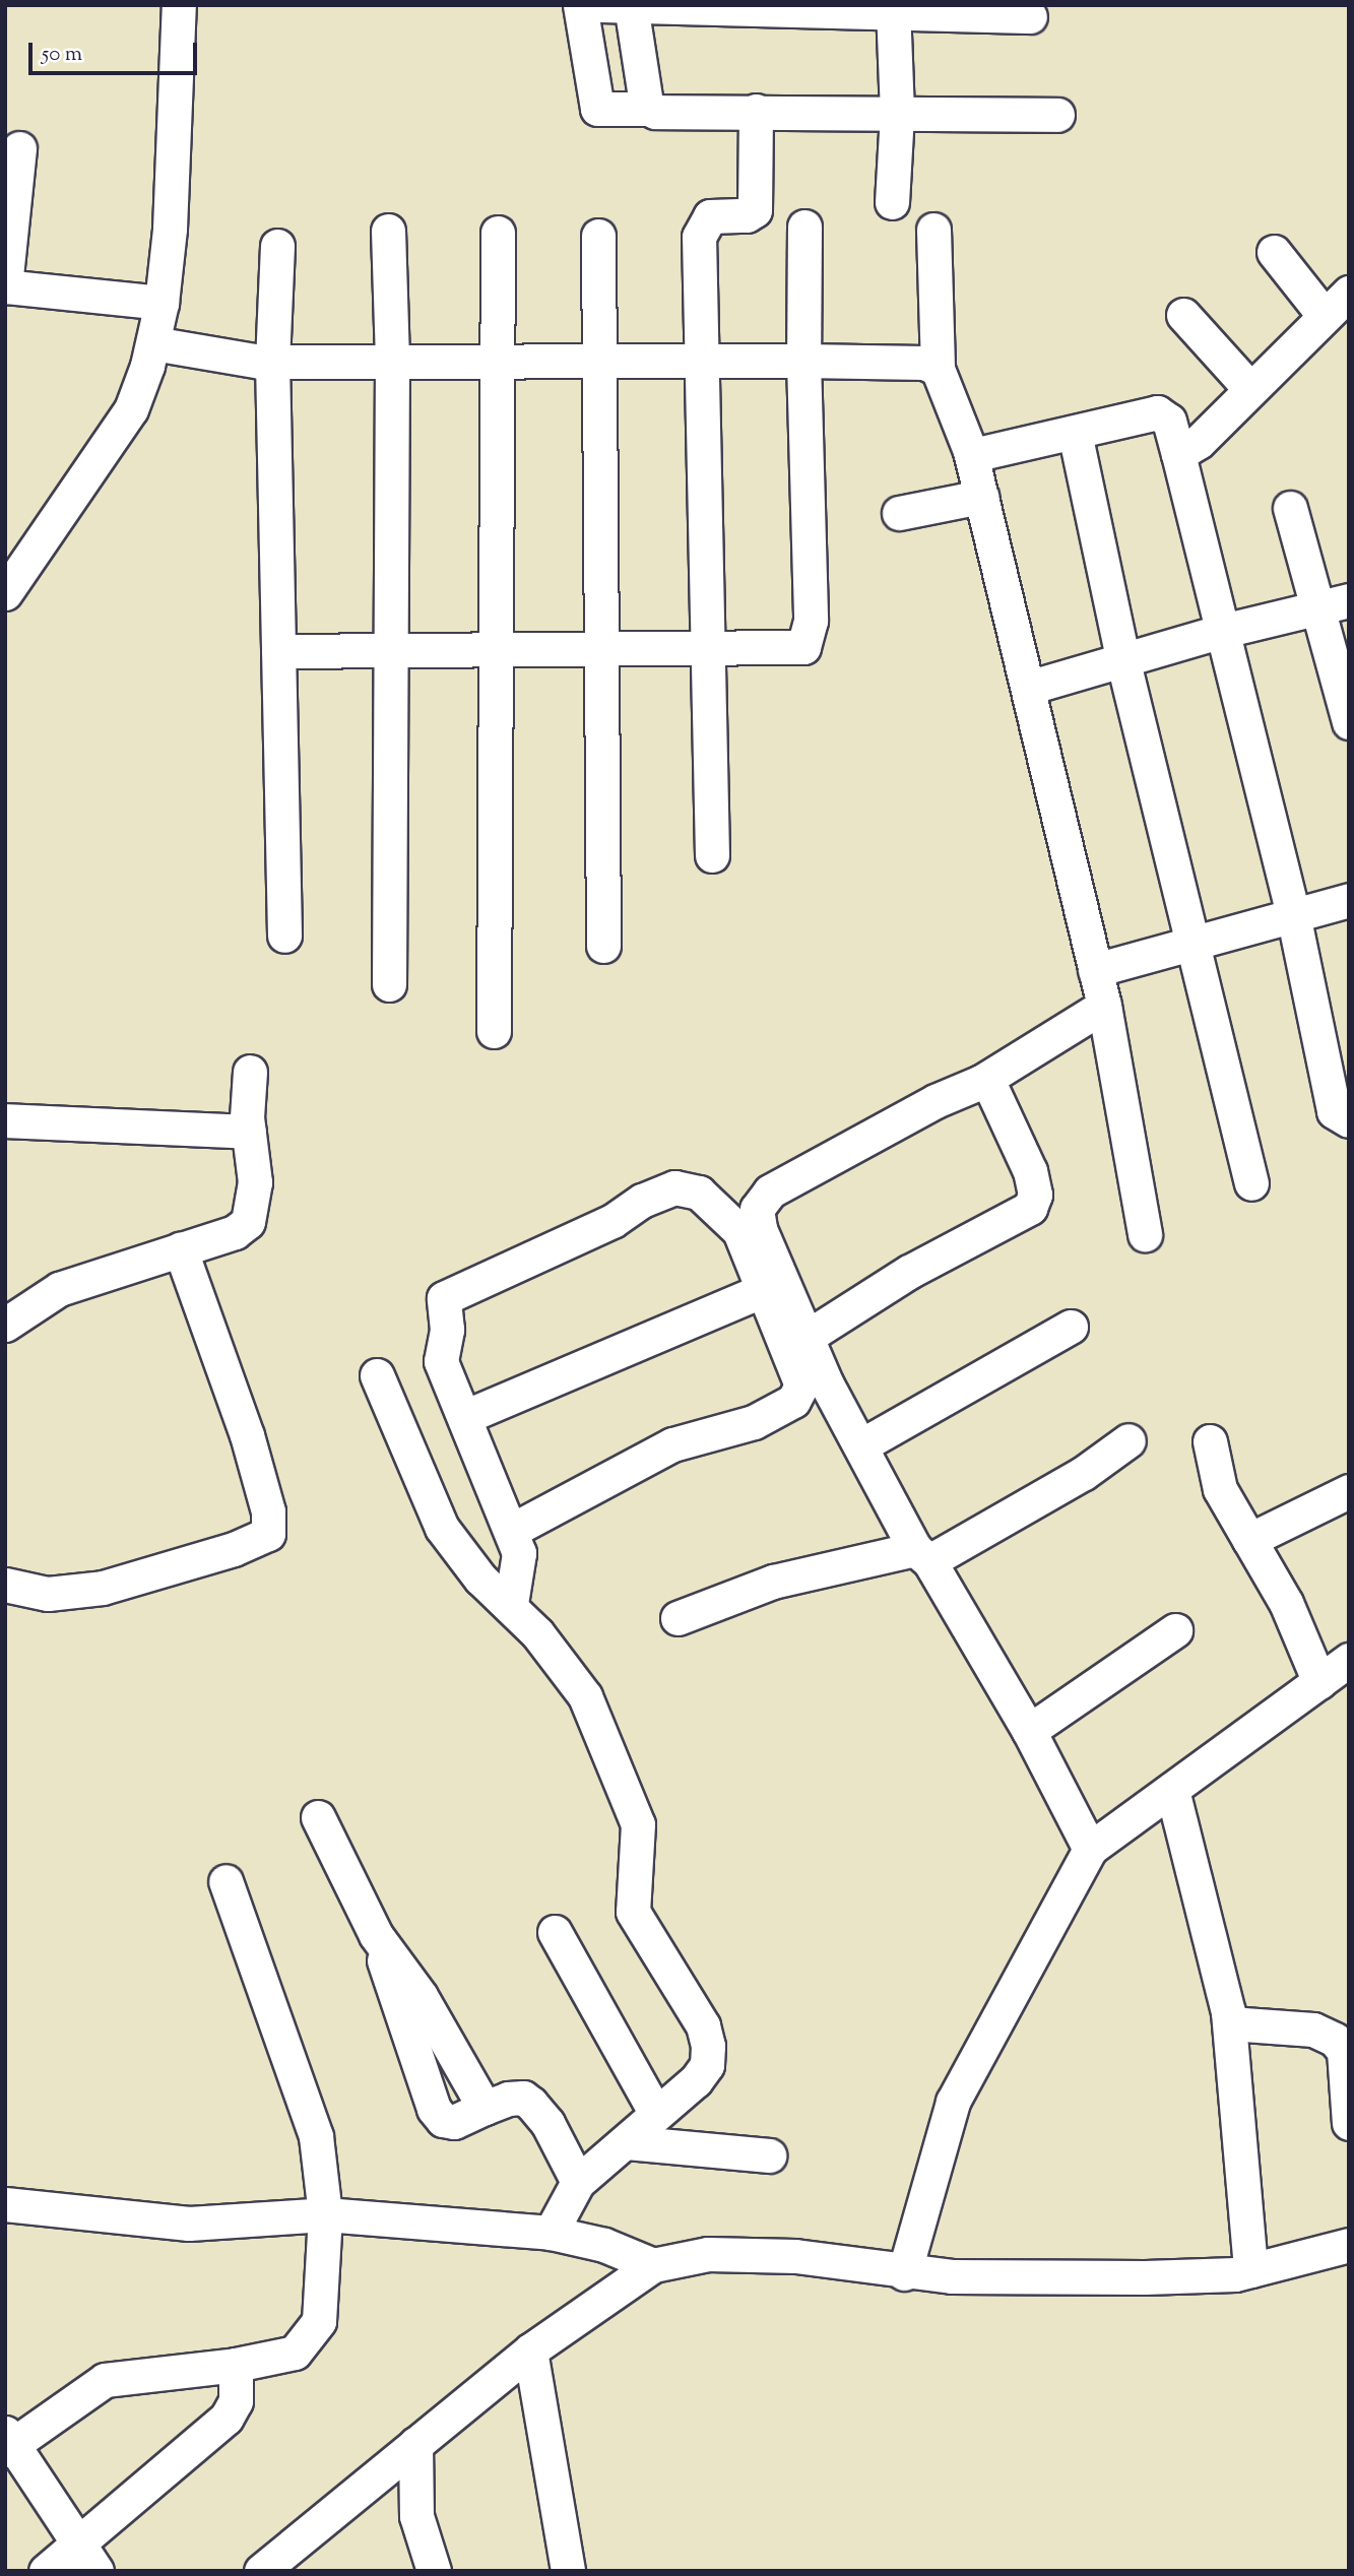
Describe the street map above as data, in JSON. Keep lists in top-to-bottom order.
{
  "scale_bar": "50 m"
}
